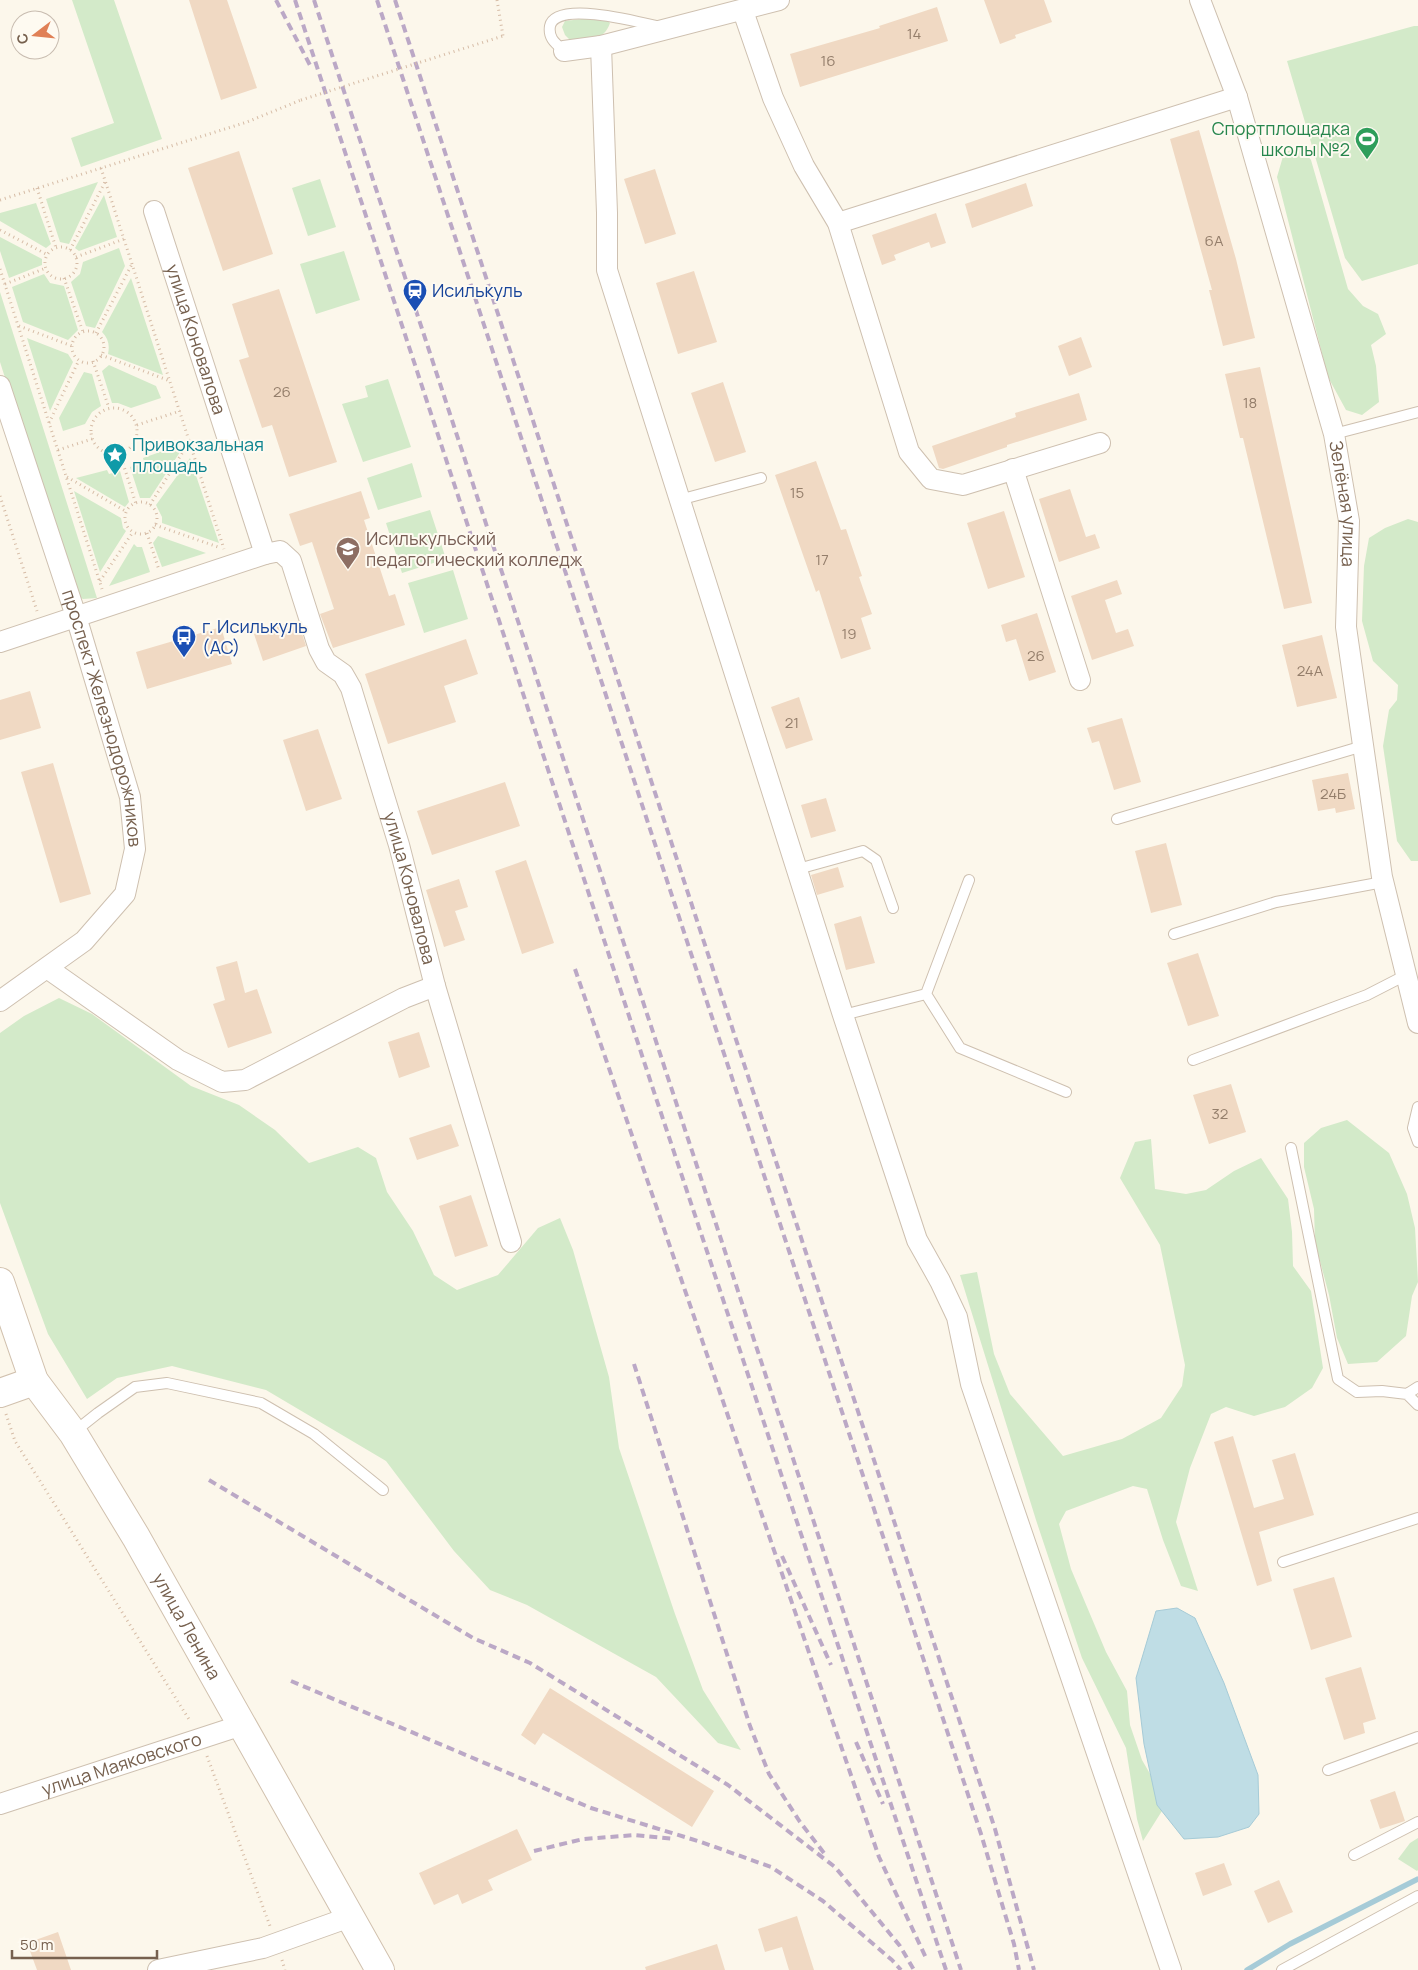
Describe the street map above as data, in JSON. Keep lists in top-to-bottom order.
{
  "streets": {
    "street": [
      "улица Коновалова",
      "Зелёная улица",
      "проспект Железнодорожников",
      "улица Ленина",
      "улица Маяковского"
    ]
  },
  "crossings": [
    ["улица Ленина", "улица Маяковского"]
  ],
  "places": {
    "sports": ["Спортплощадка школы №2"],
    "station": ["Исилькуль"],
    "place": ["Привокзальная площадь"],
    "school or university": ["Исилькульский педагогический колледж"],
    "bus stop": ["г. Исилькуль (АС)"]
  },
  "house_numbers": [
    "14",
    "16",
    "6А",
    "26",
    "18",
    "15",
    "17",
    "19",
    "26",
    "24А",
    "21",
    "24Б",
    "32"
  ],
  "scale_bar": "50 m",
  "north": "left"
}
